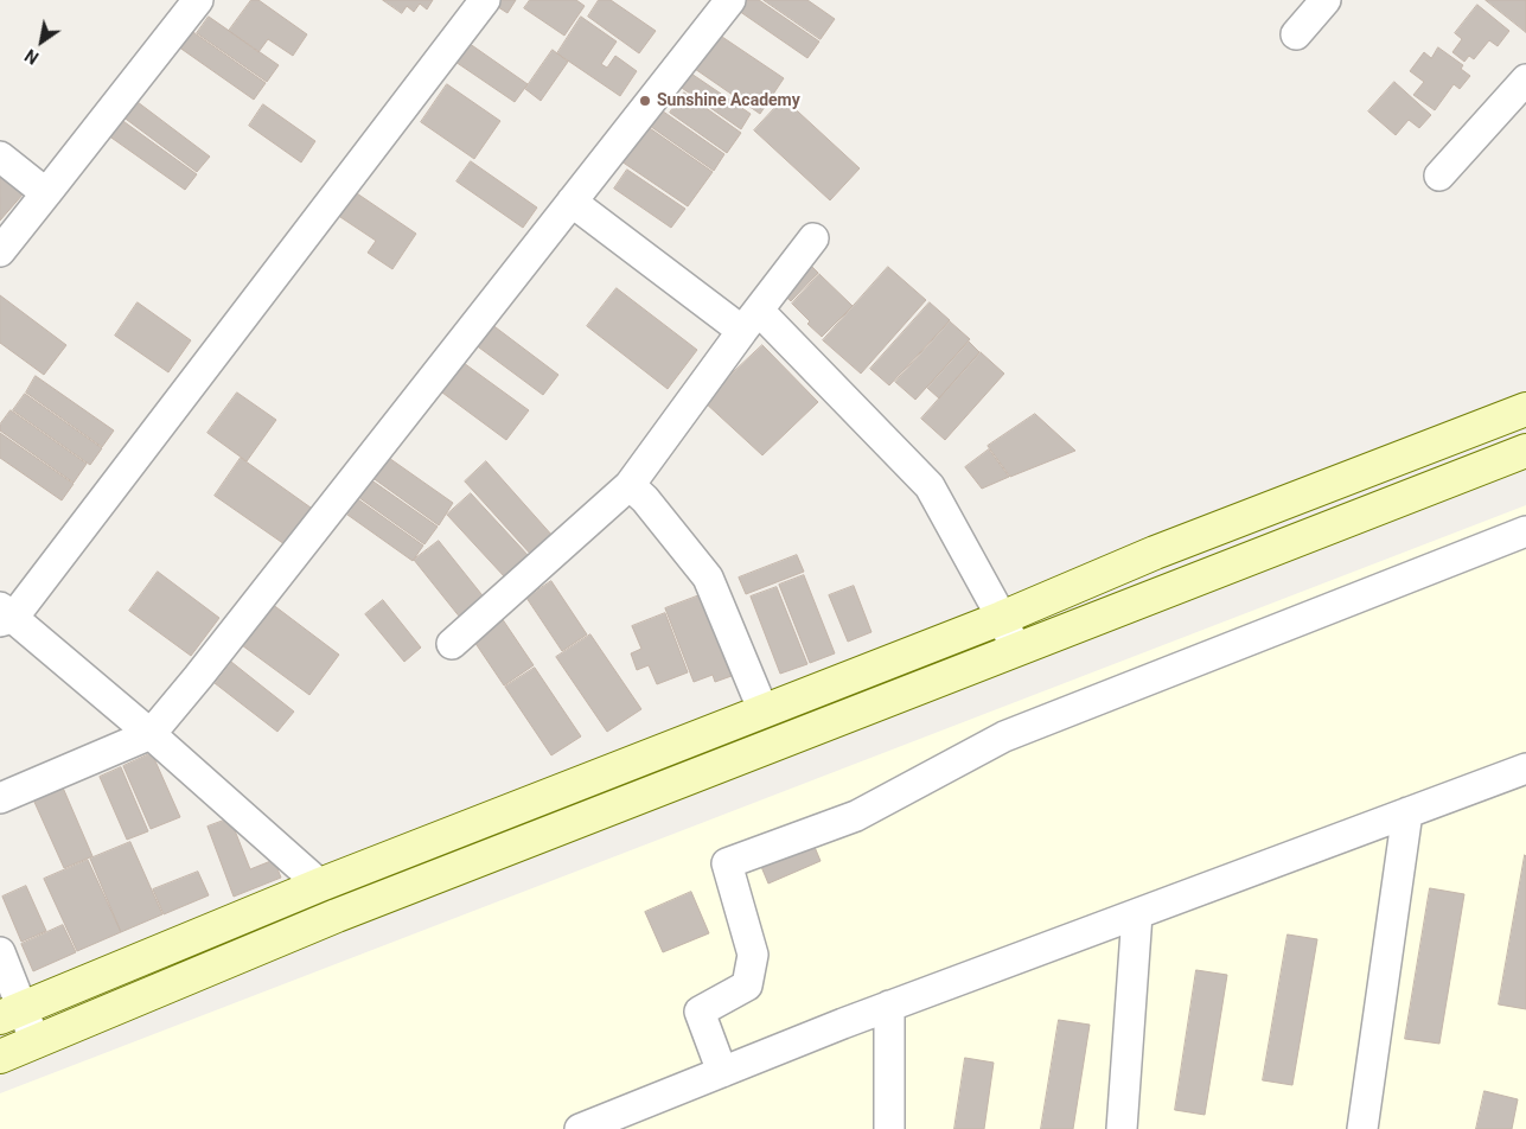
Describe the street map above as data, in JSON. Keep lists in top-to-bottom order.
{
  "places": ["Sunshine Academy"],
  "north": "bottom left"
}
